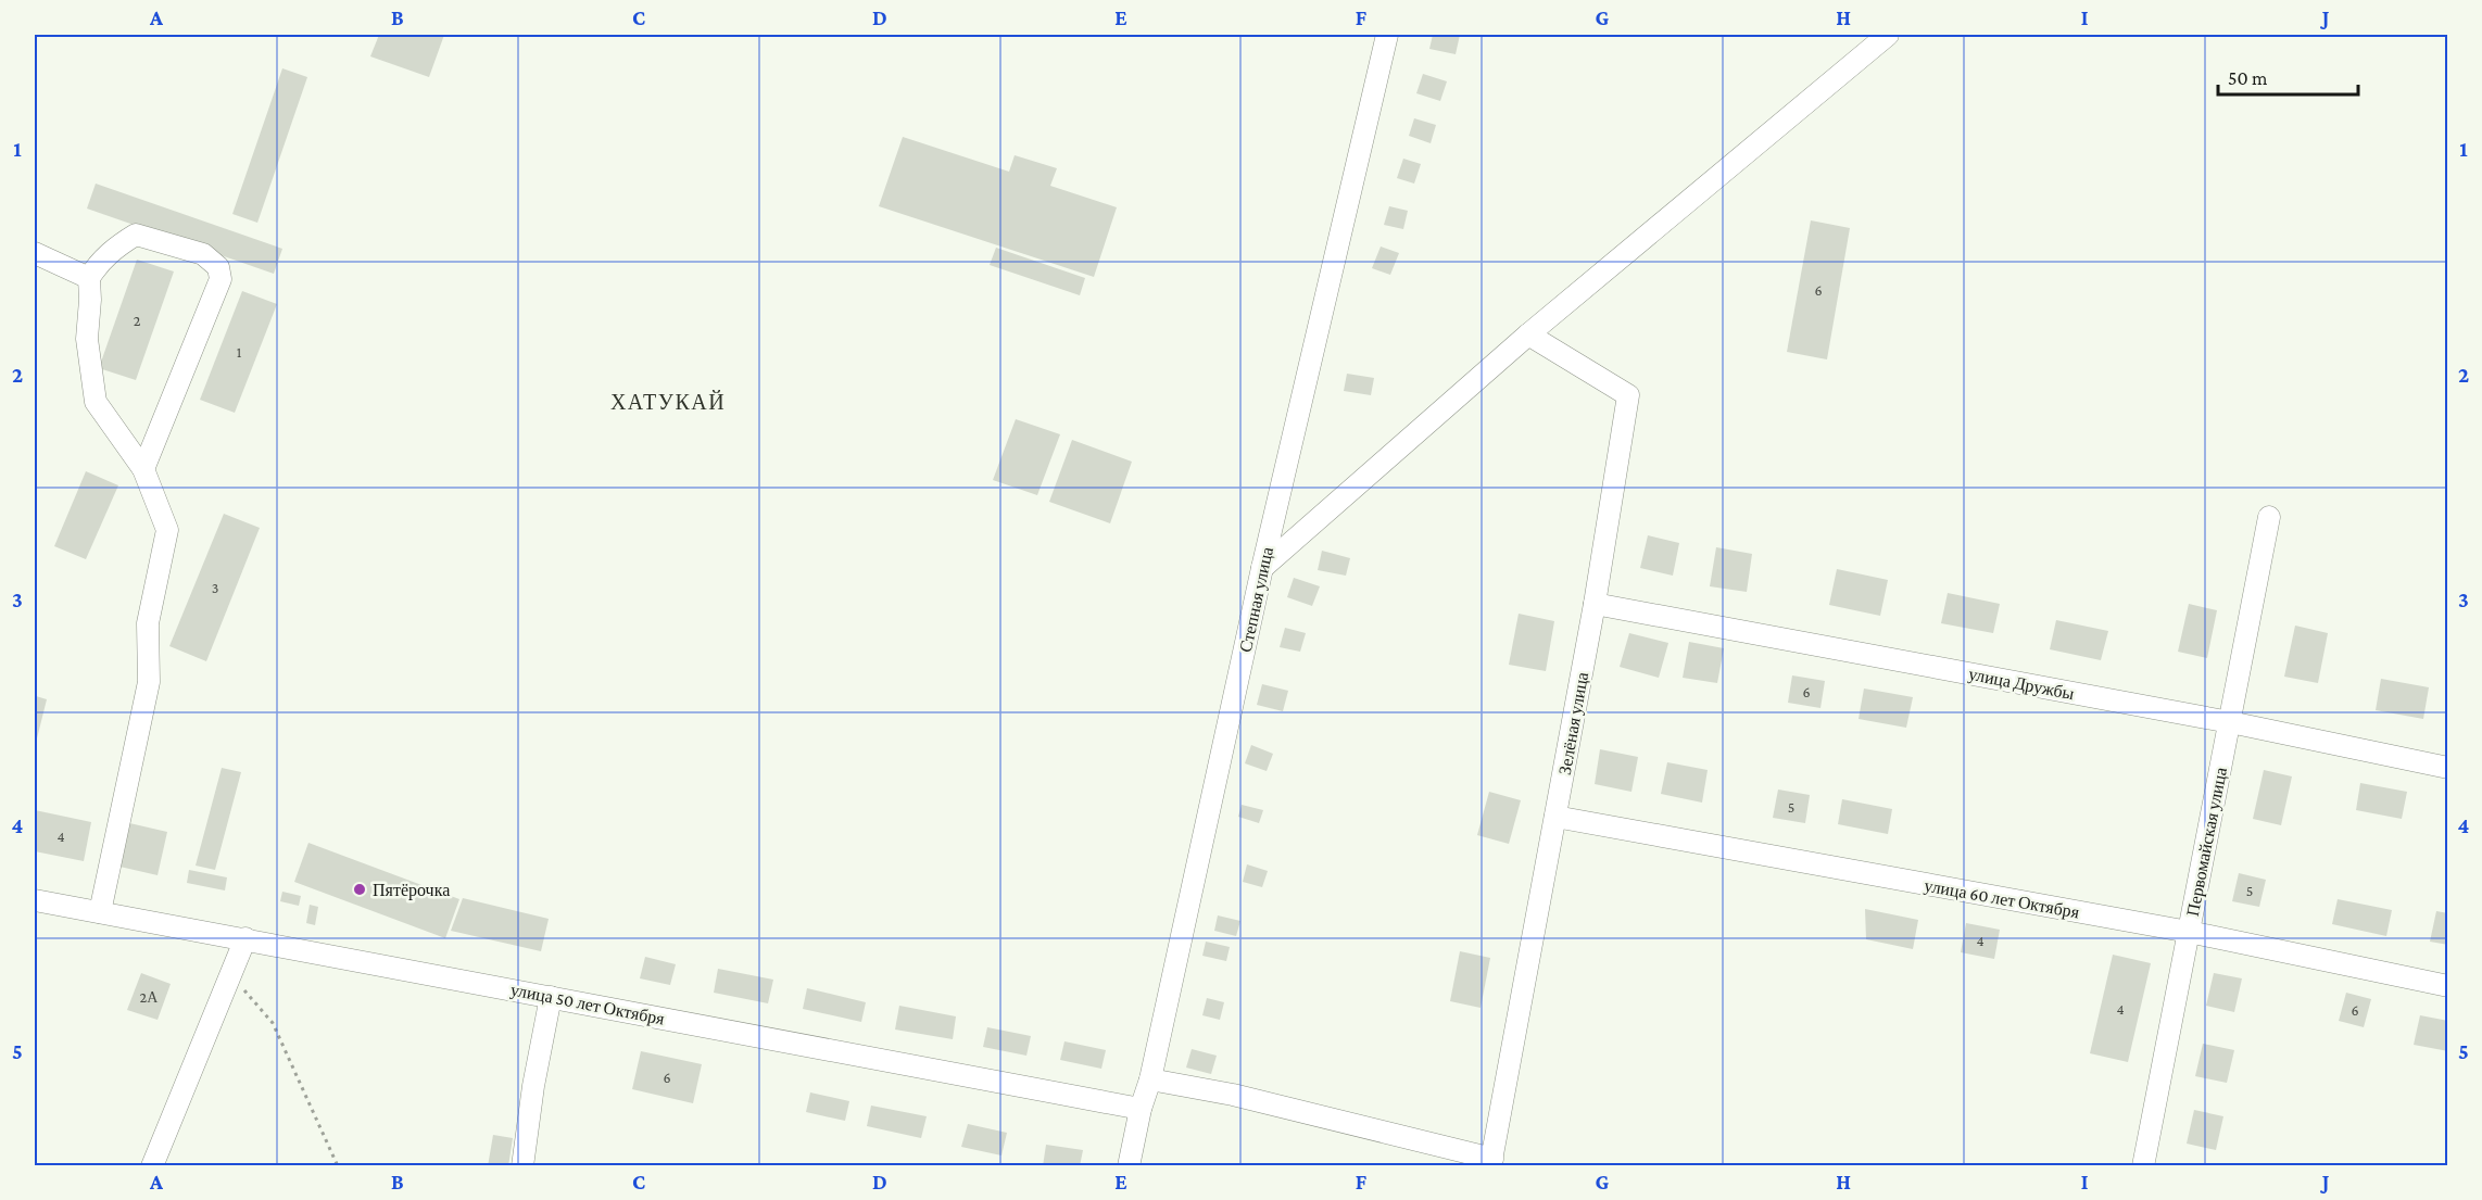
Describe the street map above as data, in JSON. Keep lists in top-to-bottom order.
{
  "streets": {
    "street": [
      "Степная улица",
      "улица Дружбы",
      "Зелёная улица",
      "Первомайская улица",
      "улица 60 лет Октября",
      "улица 50 лет Октября"
    ]
  },
  "crossings": [
    ["Степная улица", "улица 50 лет Октября"],
    ["улица Дружбы", "Зелёная улица"],
    ["улица Дружбы", "Первомайская улица"],
    ["Зелёная улица", "улица 60 лет Октября"],
    ["Первомайская улица", "улица 60 лет Октября"]
  ],
  "districts": ["ХАТУКАЙ"],
  "places": ["Пятёрочка"],
  "house_numbers": [
    "6",
    "2",
    "1",
    "3",
    "6",
    "5",
    "4",
    "5",
    "4",
    "2А",
    "4",
    "6",
    "6"
  ],
  "scale_bar": "50 m",
  "grid": {
    "columns": [
      "A",
      "B",
      "C",
      "D",
      "E",
      "F",
      "G",
      "H",
      "I",
      "J"
    ],
    "rows": [
      "1",
      "2",
      "3",
      "4",
      "5"
    ]
  }
}
